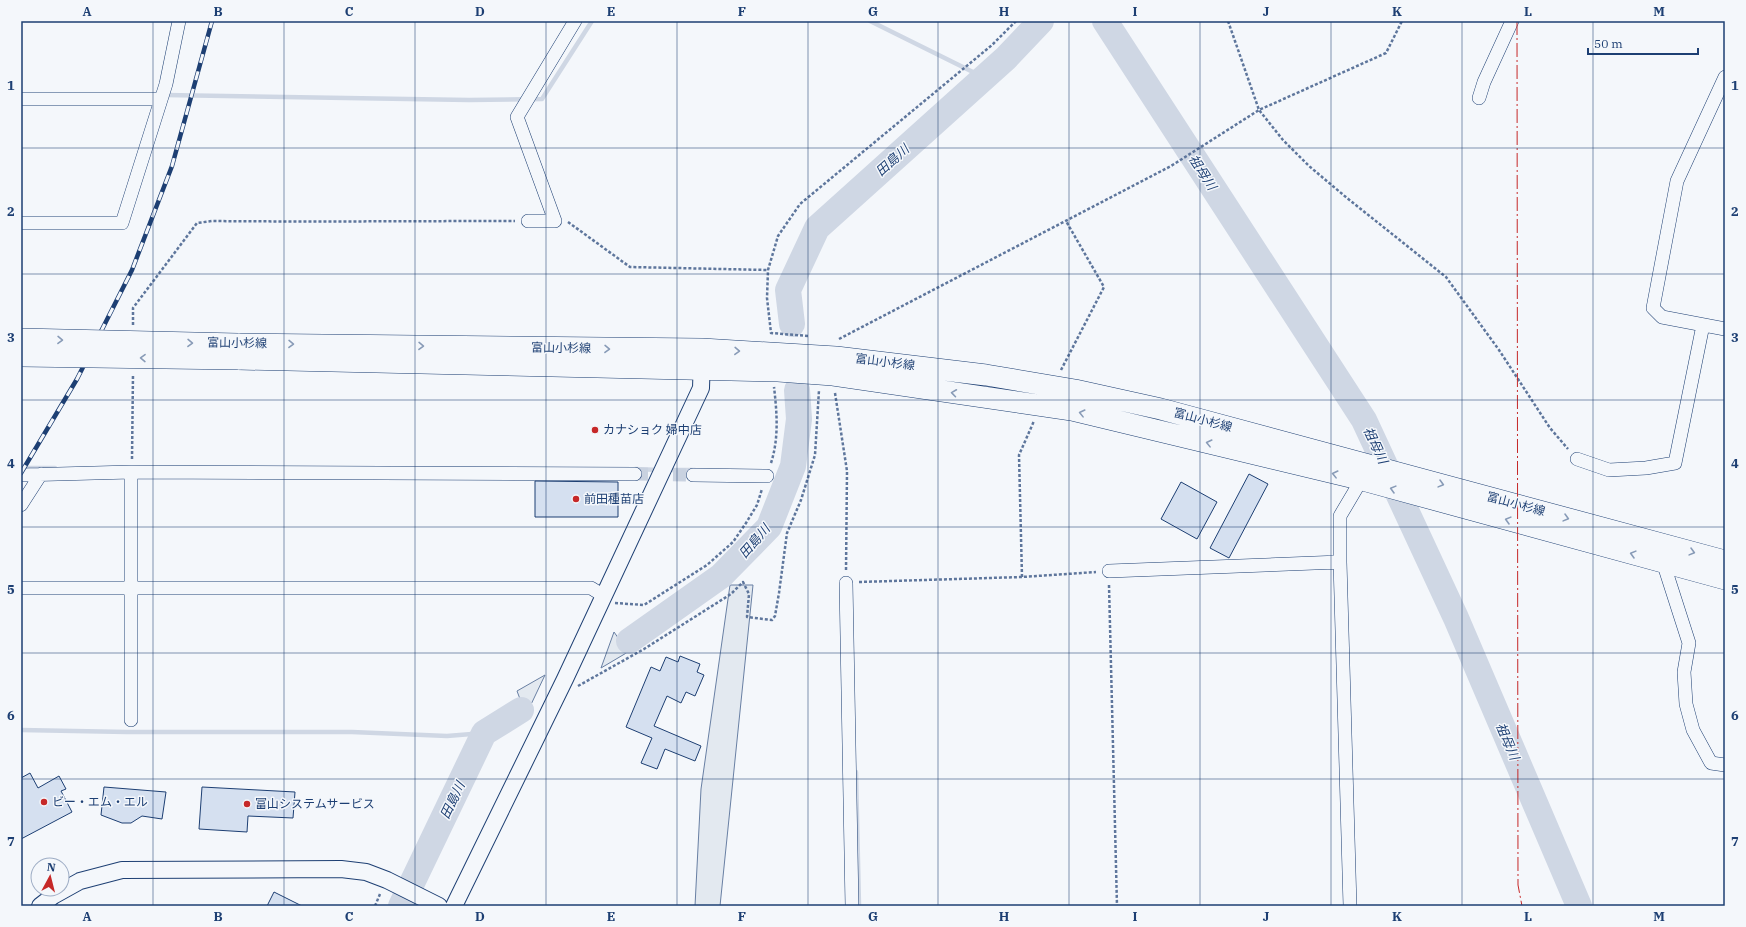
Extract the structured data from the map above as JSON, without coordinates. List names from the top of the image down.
{
  "streets": {
    "main road": ["富山小杉線"]
  },
  "water": ["田島川", "祖母川"],
  "places": [
    "カナショク 婦中店",
    "前田種苗店",
    "ビー・エム・エル",
    "富山システムサービス"
  ],
  "scale_bar": "50 m",
  "north": "top",
  "grid": {
    "columns": [
      "A",
      "B",
      "C",
      "D",
      "E",
      "F",
      "G",
      "H",
      "I",
      "J",
      "K",
      "L",
      "M"
    ],
    "rows": [
      "1",
      "2",
      "3",
      "4",
      "5",
      "6",
      "7"
    ]
  }
}
